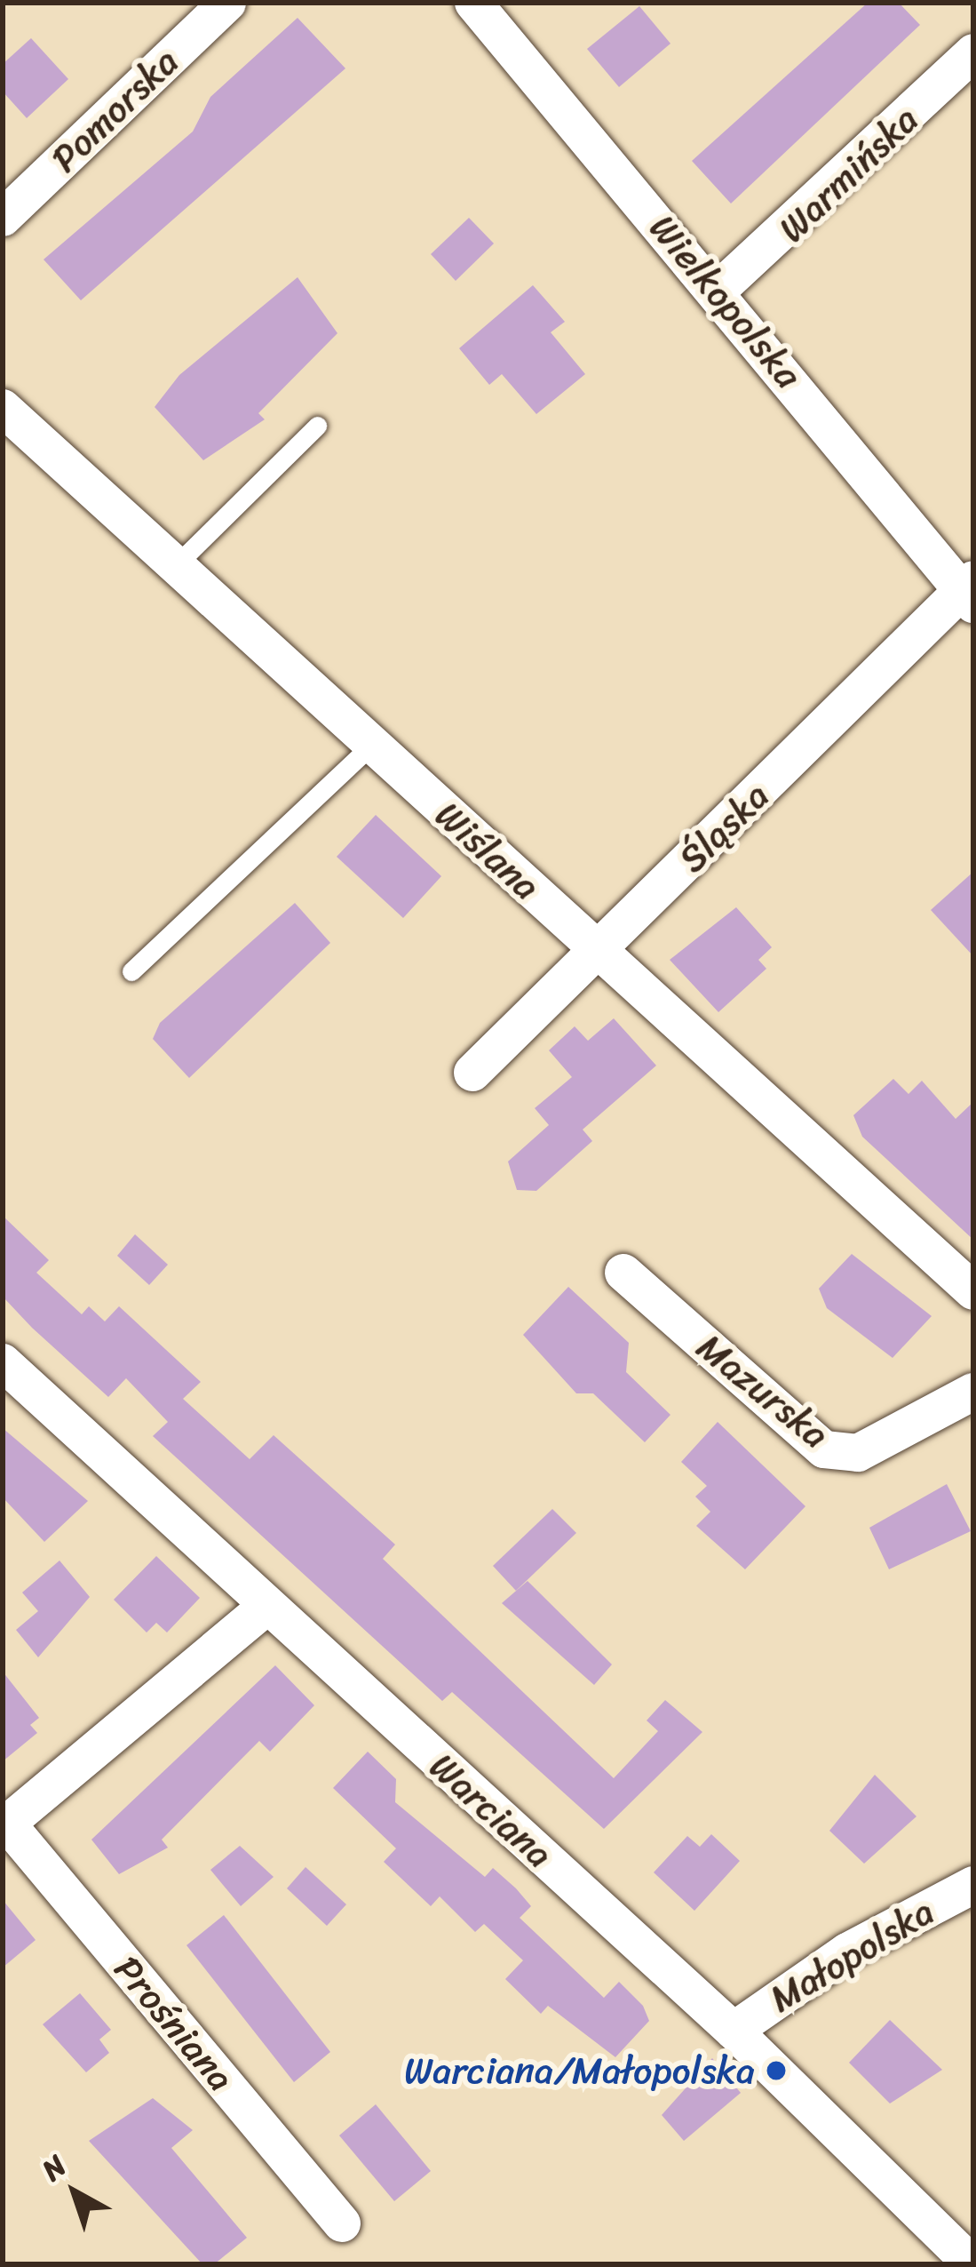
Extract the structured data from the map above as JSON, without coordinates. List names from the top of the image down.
{
  "streets": {
    "street": [
      "Pomorska",
      "Warmińska",
      "Wielkopolska",
      "Śląska",
      "Wiślana",
      "Mazurska",
      "Warciana",
      "Małopolska",
      "Prośniana"
    ]
  },
  "crossings": [
    ["Warmińska", "Wielkopolska"],
    ["Wielkopolska", "Śląska"],
    ["Śląska", "Wiślana"],
    ["Warciana", "Małopolska"],
    ["Warciana", "Prośniana"]
  ],
  "places": ["Warciana/Małopolska"],
  "north": "top left"
}
